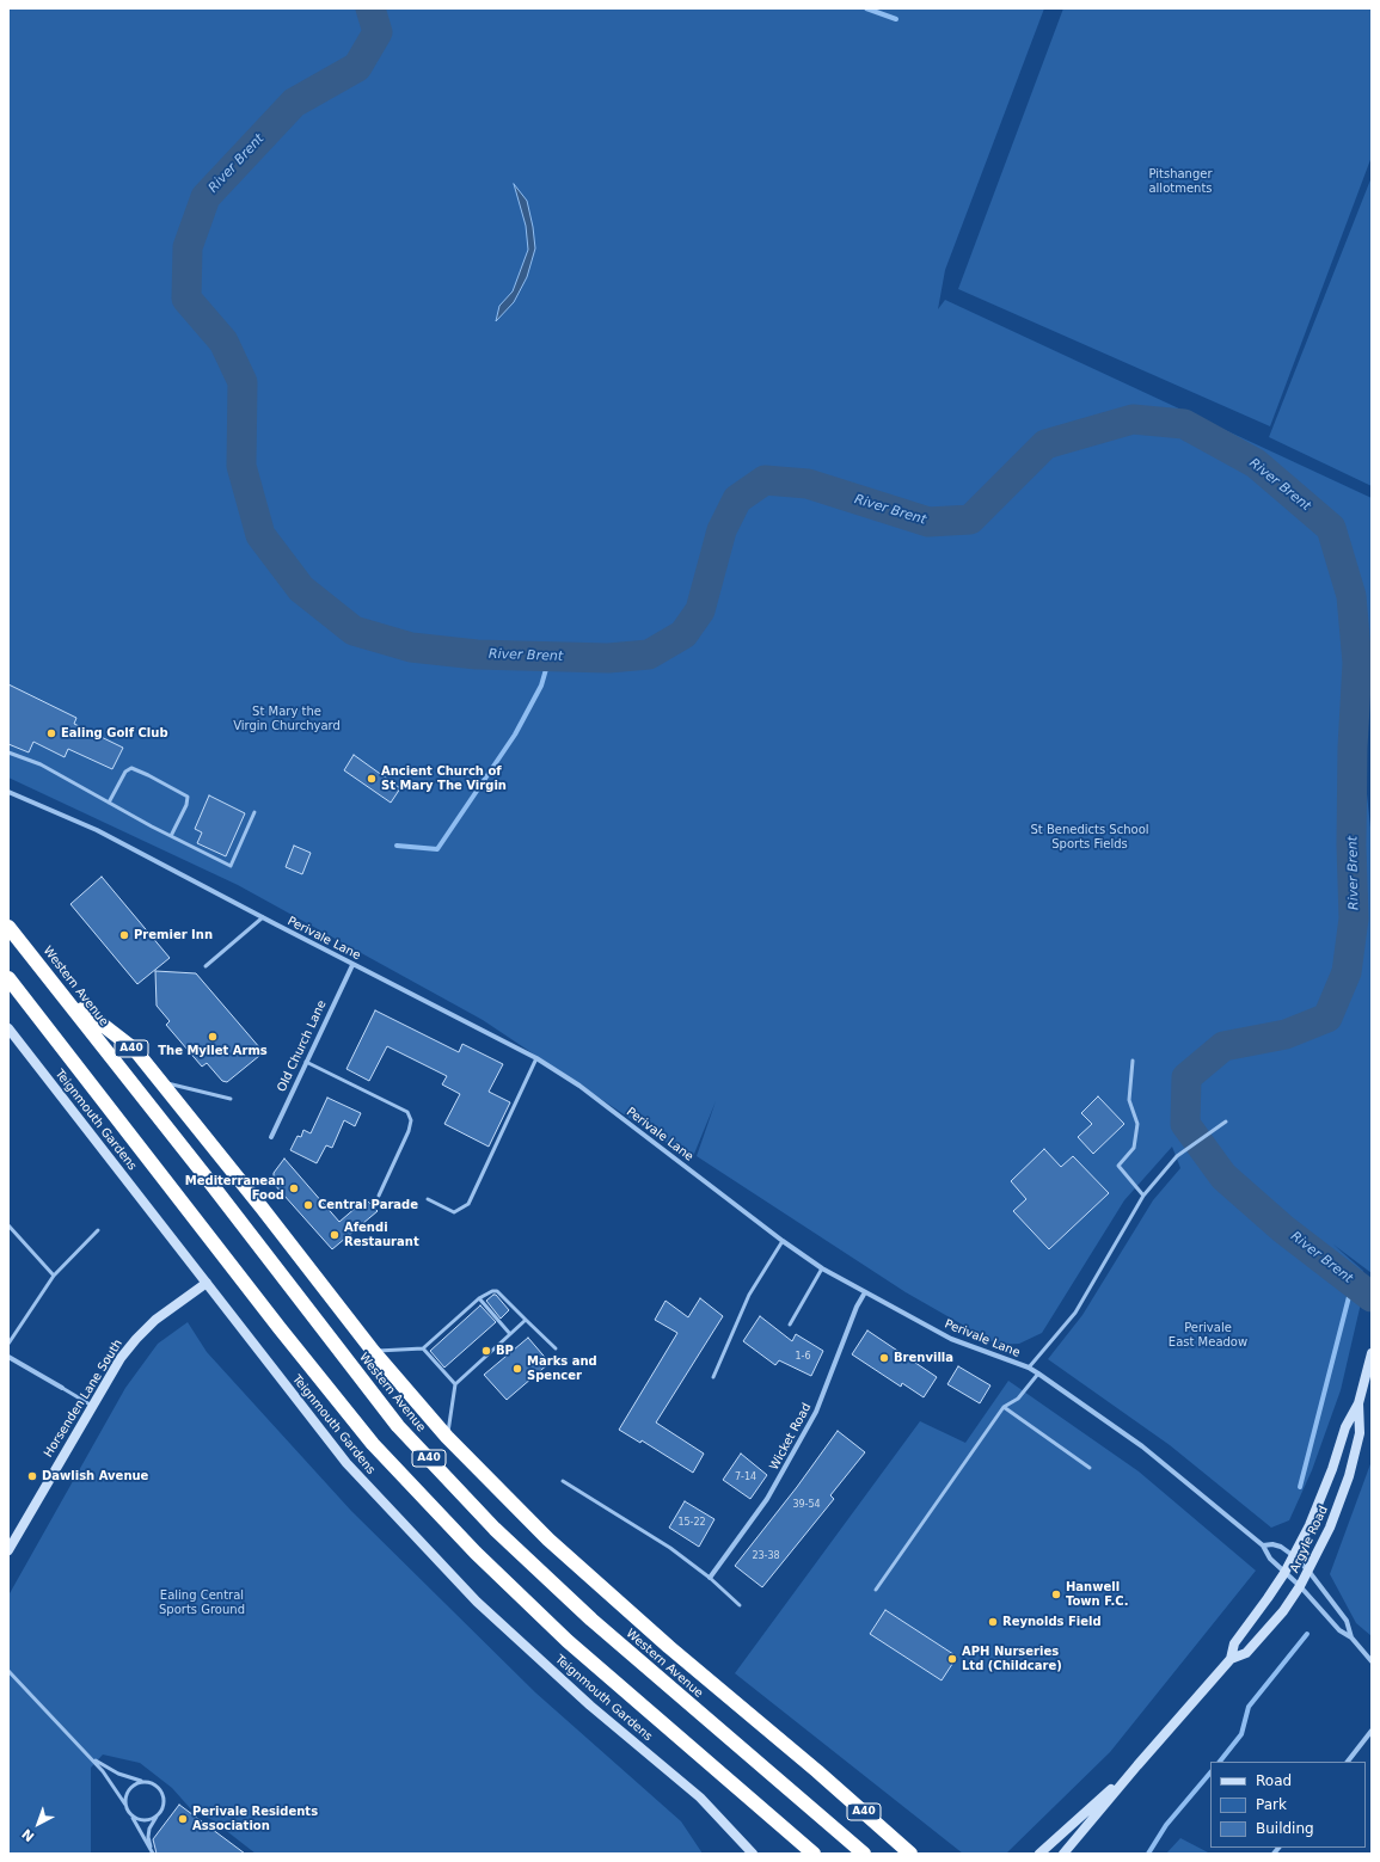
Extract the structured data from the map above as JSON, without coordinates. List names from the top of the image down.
{
  "streets": {
    "highway": ["Western Avenue", "A40"],
    "main road": ["Teignmouth Gardens", "Horsenden Lane South", "Argyle Road"],
    "street": ["Perivale Lane", "Old Church Lane", "Wicket Road"]
  },
  "crossings": [
    ["Perivale Lane", "Old Church Lane"],
    ["Perivale Lane", "Wicket Road"],
    ["Perivale Lane", "Argyle Road"],
    ["Western Avenue", "A40"],
    ["Teignmouth Gardens", "Horsenden Lane South"]
  ],
  "water": ["River Brent"],
  "parks": [
    "Pitshanger allotments",
    "St Mary the Virgin Churchyard",
    "St Benedicts School Sports Fields",
    "Perivale East Meadow",
    "Ealing Central Sports Ground"
  ],
  "places": [
    "Ealing Golf Club",
    "Ancient Church of St Mary The Virgin",
    "Premier Inn",
    "The Myllet Arms",
    "Mediterranean Food",
    "Central Parade",
    "Afendi Restaurant",
    "BP",
    "Brenvilla",
    "Marks and Spencer",
    "Dawlish Avenue",
    "Hanwell Town F.C.",
    "Reynolds Field",
    "APH Nurseries Ltd (Childcare)",
    "Perivale Residents Association"
  ],
  "house_numbers": [
    "1-6",
    "7-14",
    "39-54",
    "15-22",
    "23-38"
  ],
  "legend": ["Road", "Park", "Building"],
  "north": "bottom left"
}
